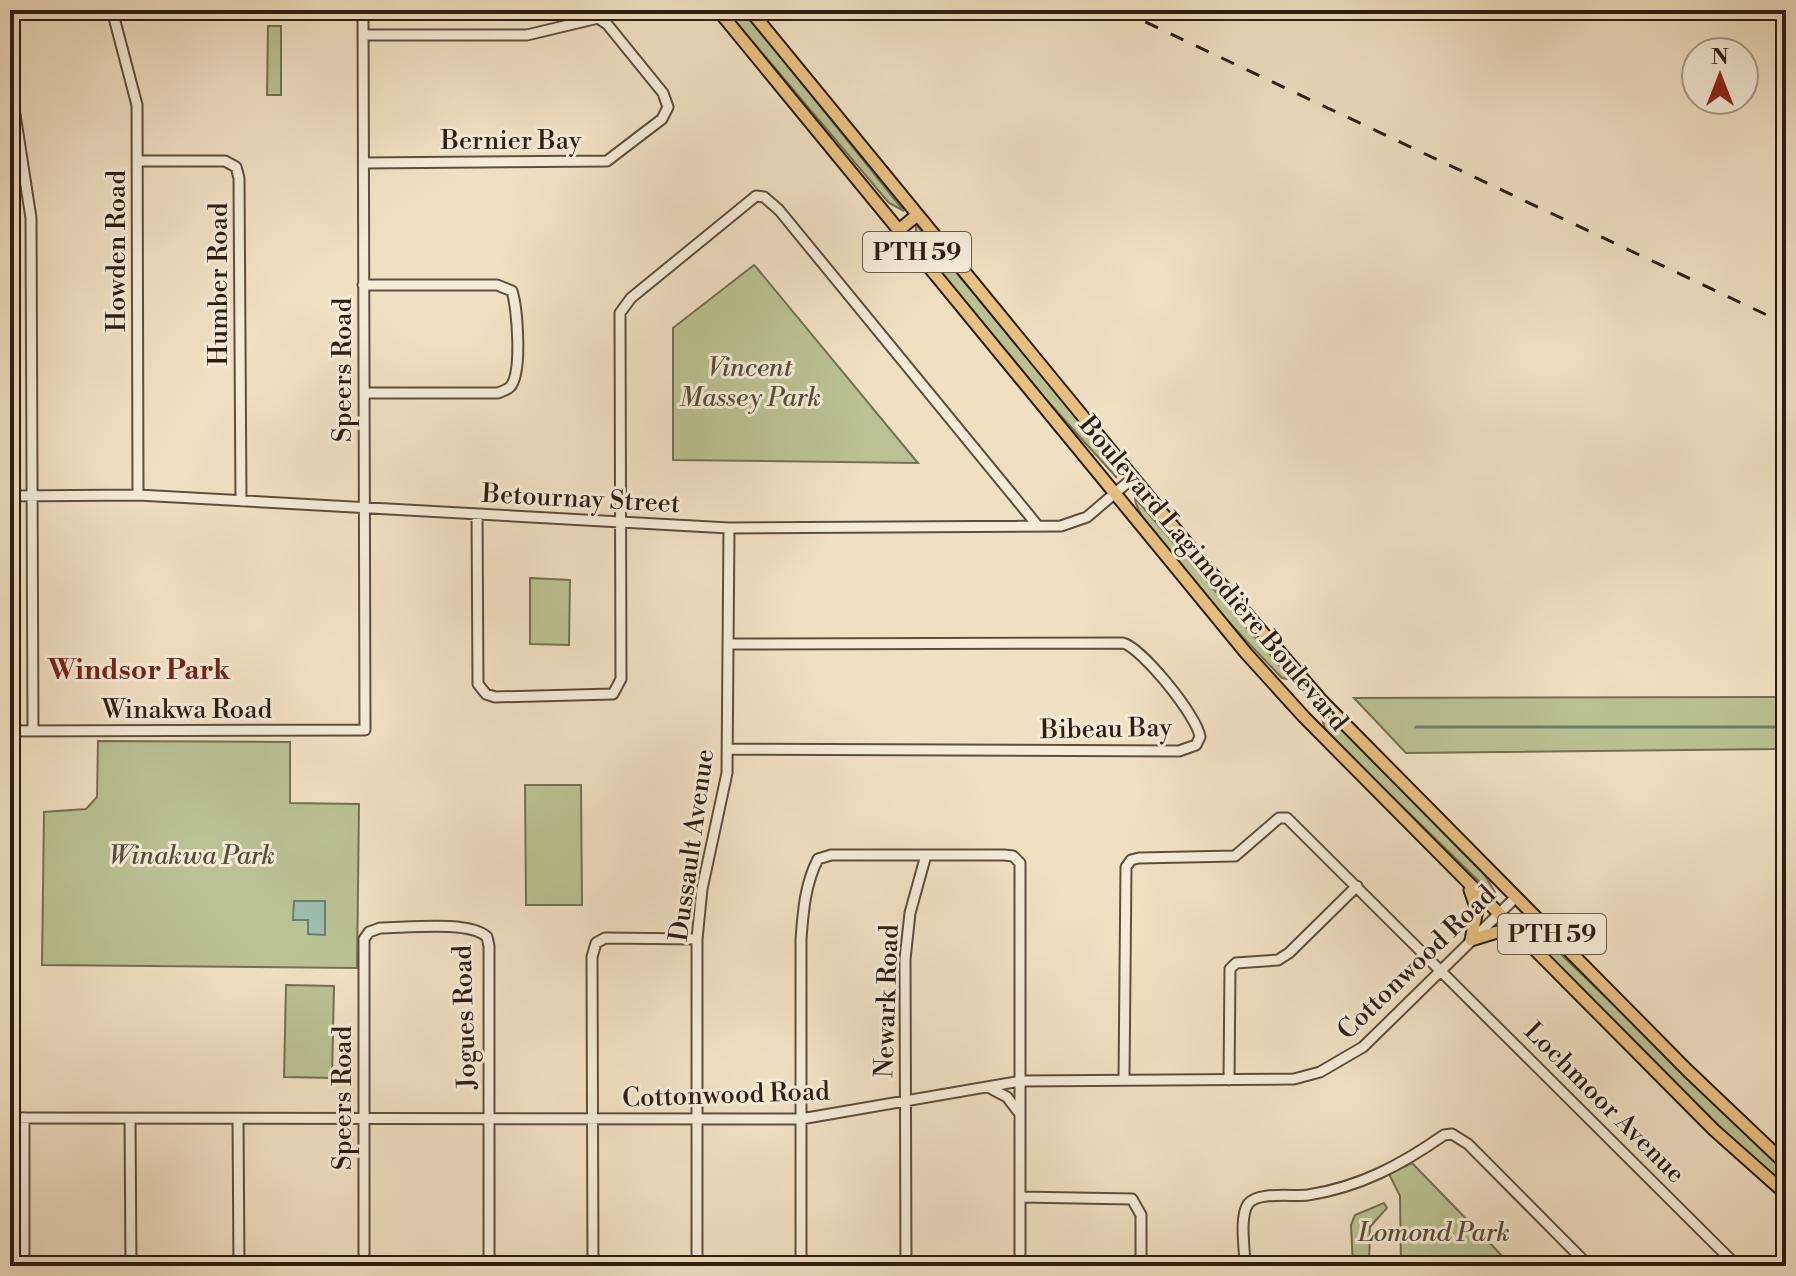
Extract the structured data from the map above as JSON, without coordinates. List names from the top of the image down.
{
  "streets": {
    "main road": ["PTH 59", "Boulevard Lagimodière Boulevard"],
    "street": [
      "Bernier Bay",
      "Howden Road",
      "Humber Road",
      "Speers Road",
      "Betournay Street",
      "Winakwa Road",
      "Bibeau Bay",
      "Dussault Avenue",
      "Cottonwood Road",
      "Newark Road",
      "Jogues Road",
      "Lochmoor Avenue"
    ]
  },
  "crossings": [
    ["Bernier Bay", "Speers Road"],
    ["Howden Road", "Humber Road"],
    ["Howden Road", "Betournay Street"],
    ["Humber Road", "Betournay Street"],
    ["Speers Road", "Betournay Street"],
    ["Speers Road", "Winakwa Road"],
    ["Speers Road", "Cottonwood Road"],
    ["Speers Road", "Jogues Road"],
    ["Betournay Street", "Boulevard Lagimodière Boulevard"],
    ["Betournay Street", "Dussault Avenue"],
    ["Boulevard Lagimodière Boulevard", "Cottonwood Road"],
    ["Bibeau Bay", "Dussault Avenue"],
    ["Dussault Avenue", "Cottonwood Road"],
    ["Cottonwood Road", "Newark Road"],
    ["Cottonwood Road", "Jogues Road"],
    ["Cottonwood Road", "Lochmoor Avenue"]
  ],
  "districts": ["Windsor Park"],
  "parks": ["Vincent Massey Park", "Winakwa Park", "Lomond Park"],
  "north": "top"
}
